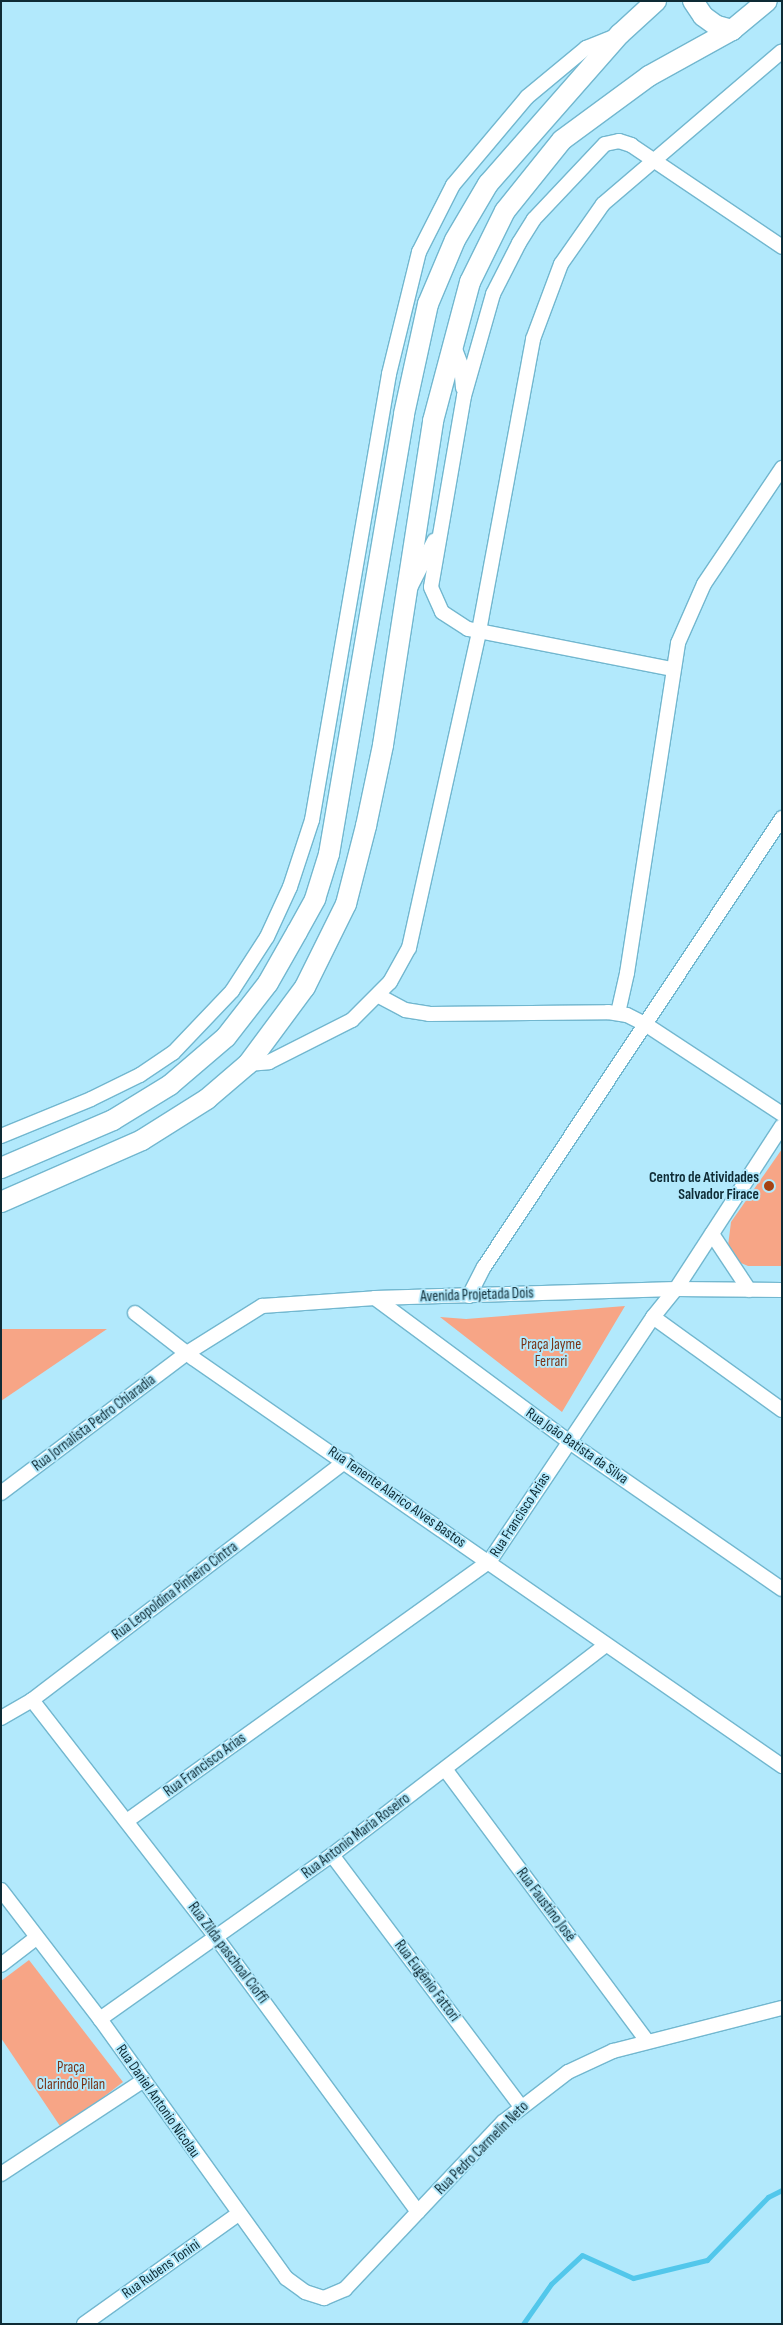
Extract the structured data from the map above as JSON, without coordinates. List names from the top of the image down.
{
  "streets": {
    "street": [
      "Avenida Projetada Dois",
      "Rua Jornalista Pedro Chiaradia",
      "Rua João Batista da Silva",
      "Rua Tenente Alarico Alves Bastos",
      "Rua Francisco Arias",
      "Rua Leopoldina Pinheiro Cintra",
      "Rua Antonio Maria Roseiro",
      "Rua Faustino José",
      "Rua Zilda paschoal Cioffi",
      "Rua Eugênio Fattori",
      "Rua Daniel Antonio Nicolau",
      "Rua Pedro Carmelin Neto",
      "Rua Rubens Tonini"
    ]
  },
  "crossings": [
    ["Avenida Projetada Dois", "Rua Jornalista Pedro Chiaradia"],
    ["Avenida Projetada Dois", "Rua João Batista da Silva"],
    ["Avenida Projetada Dois", "Rua Tenente Alarico Alves Bastos"],
    ["Avenida Projetada Dois", "Rua Francisco Arias"],
    ["Rua Jornalista Pedro Chiaradia", "Rua Tenente Alarico Alves Bastos"],
    ["Rua João Batista da Silva", "Rua Francisco Arias"],
    ["Rua Tenente Alarico Alves Bastos", "Rua Francisco Arias"],
    ["Rua Tenente Alarico Alves Bastos", "Rua Leopoldina Pinheiro Cintra"],
    ["Rua Tenente Alarico Alves Bastos", "Rua Antonio Maria Roseiro"],
    ["Rua Francisco Arias", "Rua Zilda paschoal Cioffi"],
    ["Rua Leopoldina Pinheiro Cintra", "Rua Zilda paschoal Cioffi"],
    ["Rua Antonio Maria Roseiro", "Rua Faustino José"],
    ["Rua Antonio Maria Roseiro", "Rua Zilda paschoal Cioffi"],
    ["Rua Antonio Maria Roseiro", "Rua Eugênio Fattori"],
    ["Rua Antonio Maria Roseiro", "Rua Daniel Antonio Nicolau"],
    ["Rua Faustino José", "Rua Pedro Carmelin Neto"],
    ["Rua Zilda paschoal Cioffi", "Rua Pedro Carmelin Neto"],
    ["Rua Eugênio Fattori", "Rua Pedro Carmelin Neto"],
    ["Rua Daniel Antonio Nicolau", "Rua Pedro Carmelin Neto"],
    ["Rua Daniel Antonio Nicolau", "Rua Rubens Tonini"]
  ],
  "parks": ["Praça Jayme Ferrari", "Praça Clarindo Pilan"],
  "places": ["Centro de Atividades Salvador Firace"]
}
